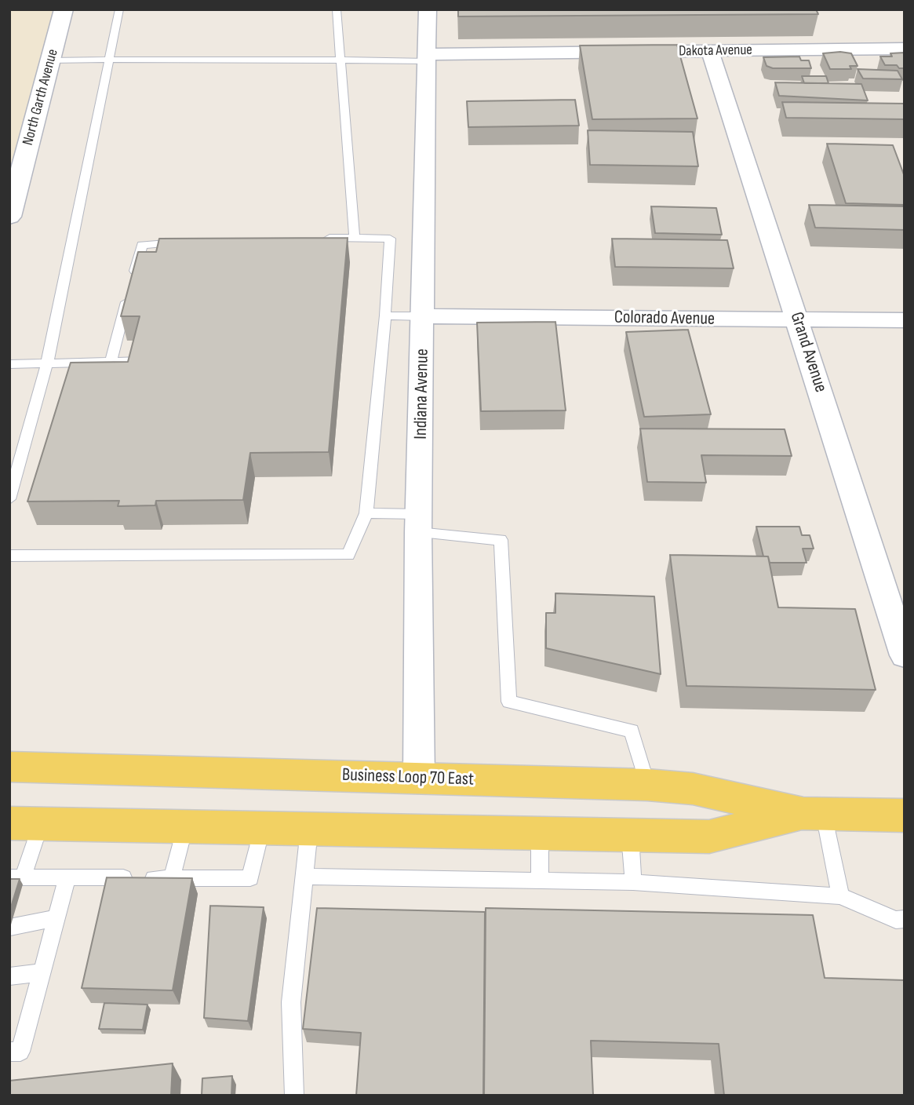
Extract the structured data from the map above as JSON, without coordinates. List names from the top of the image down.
{
  "streets": {
    "main road": ["Business Loop 70 East"],
    "street": [
      "Dakota Avenue",
      "North Garth Avenue",
      "Colorado Avenue",
      "Grand Avenue",
      "Indiana Avenue"
    ]
  },
  "crossings": [
    ["Dakota Avenue", "Grand Avenue"],
    ["Dakota Avenue", "Indiana Avenue"],
    ["Colorado Avenue", "Grand Avenue"],
    ["Colorado Avenue", "Indiana Avenue"],
    ["Indiana Avenue", "Business Loop 70 East"]
  ]
}
